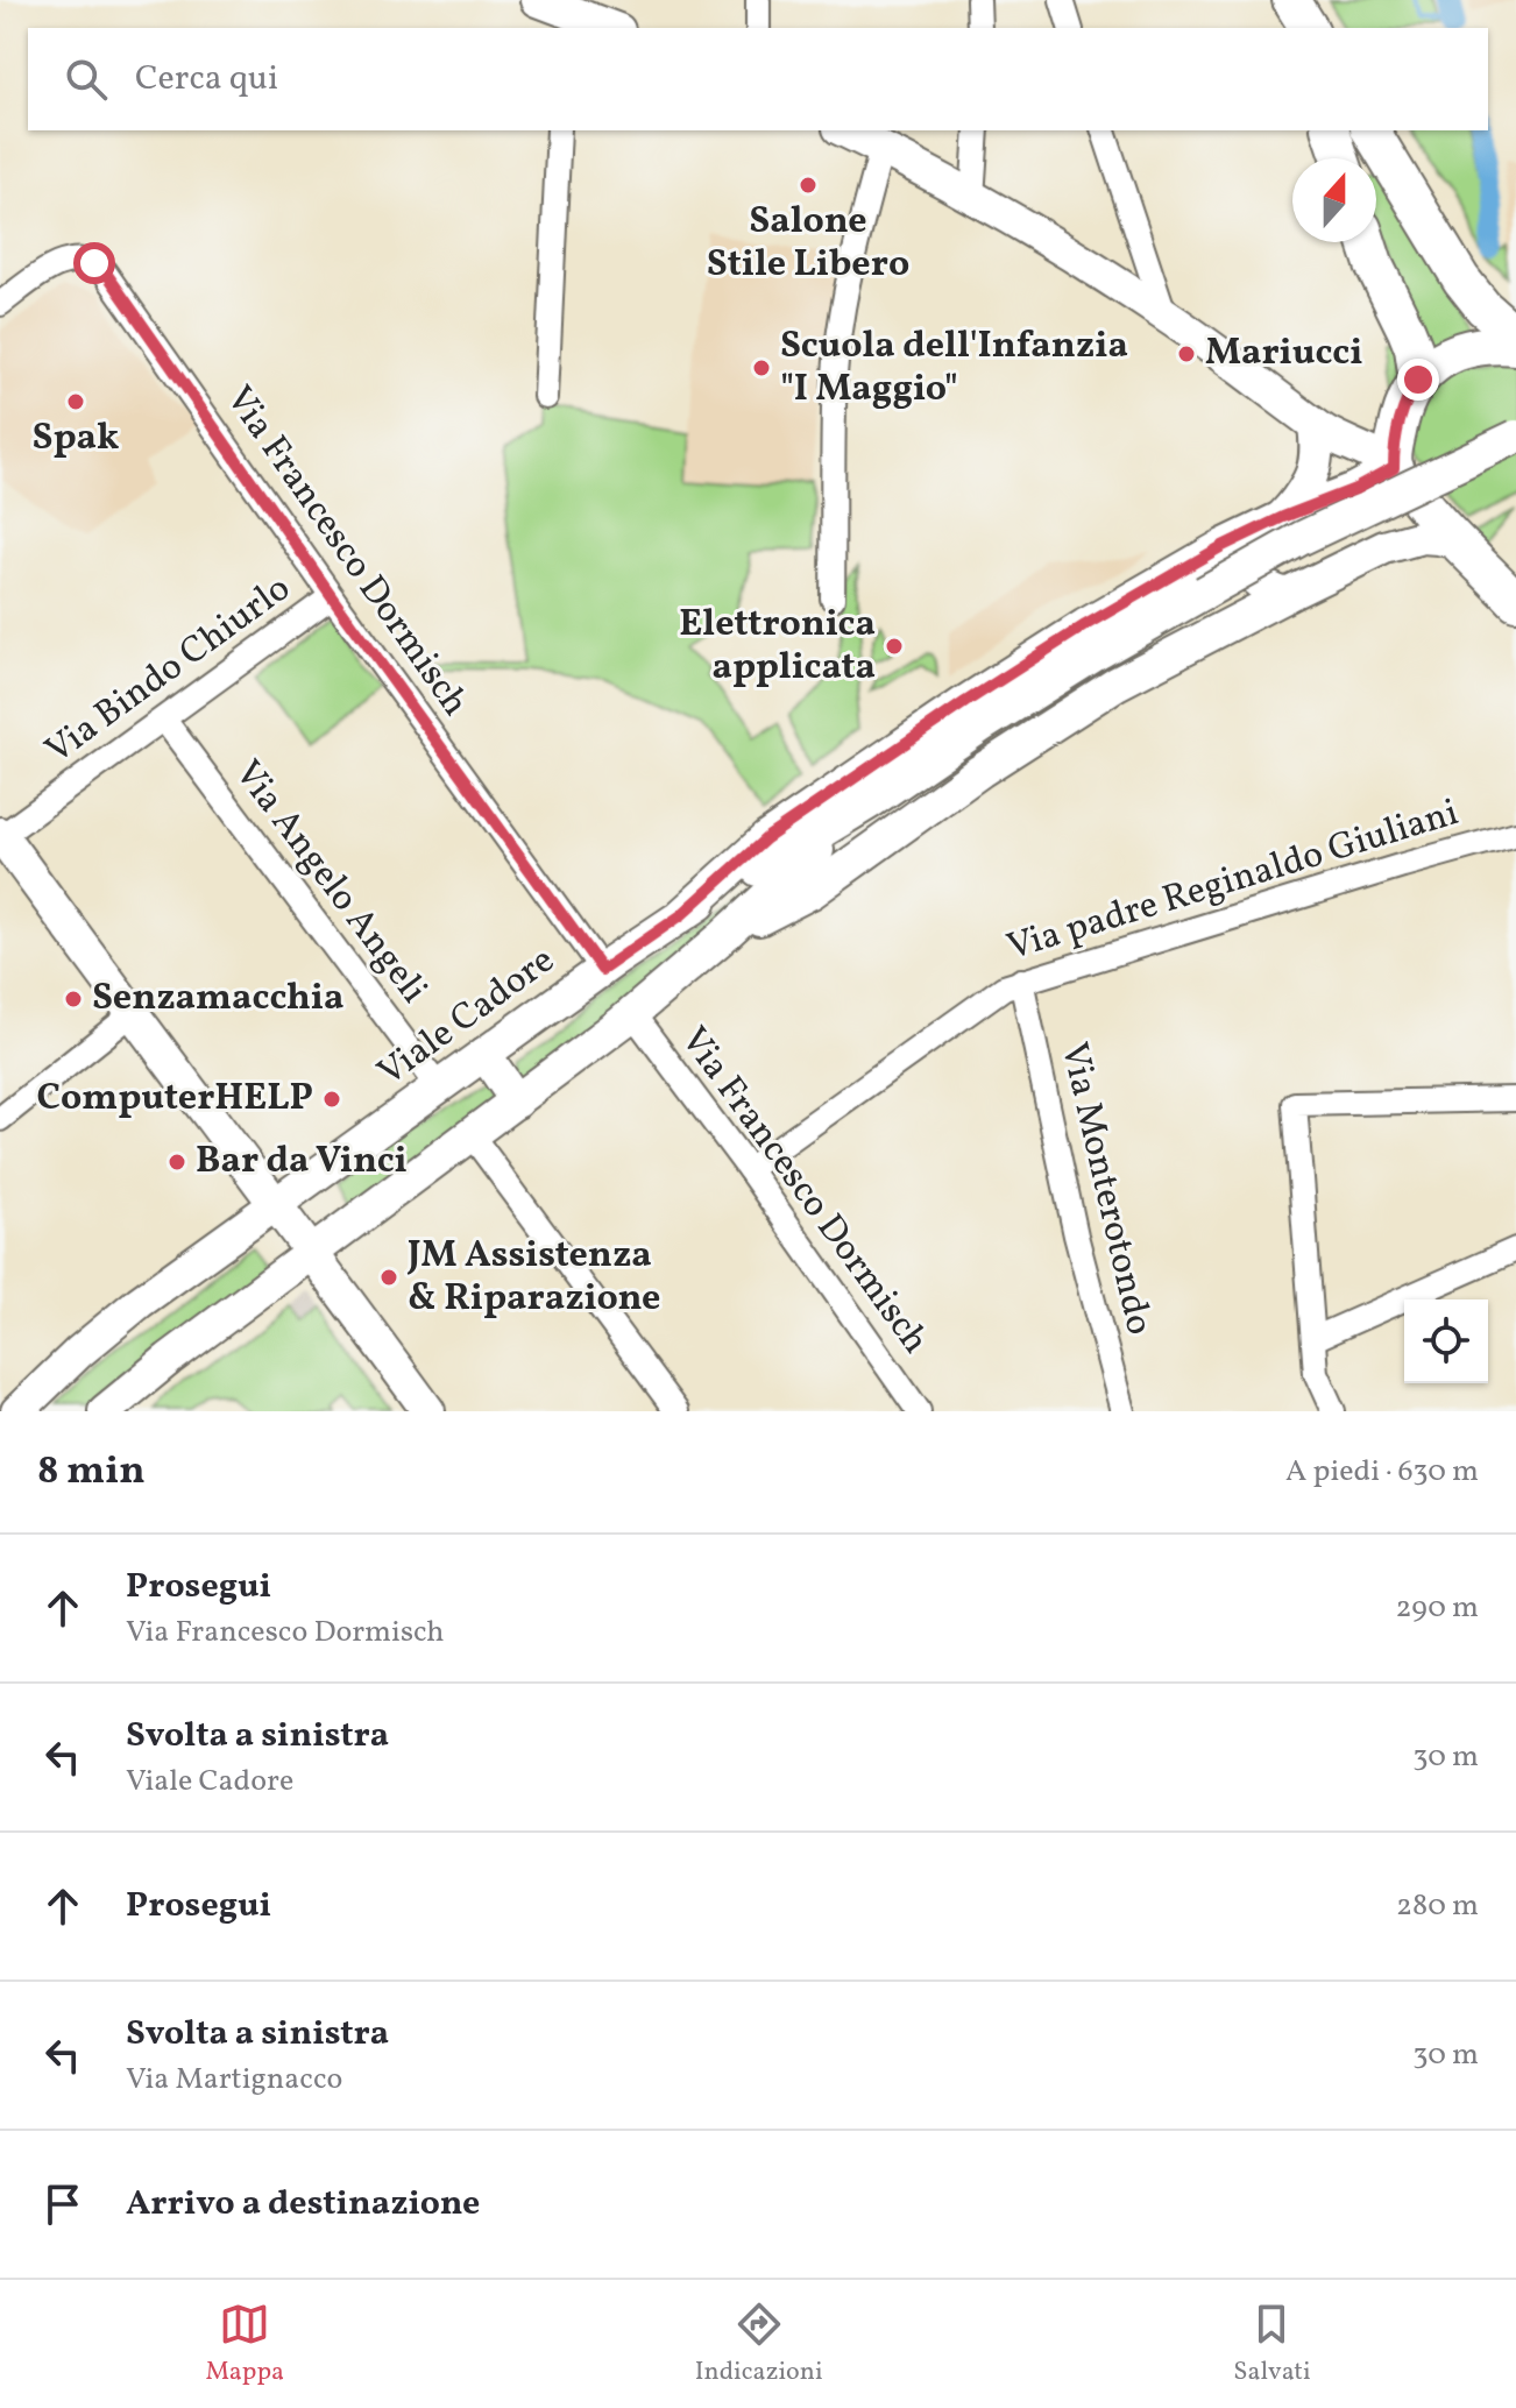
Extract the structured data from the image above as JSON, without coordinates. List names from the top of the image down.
{
  "streets": {
    "main road": ["Viale Cadore"],
    "street": [
      "Via Francesco Dormisch",
      "Via Bindo Chiurlo",
      "Via padre Reginaldo Giuliani",
      "Via Angelo Angeli",
      "Via Monterotondo"
    ]
  },
  "crossings": [
    ["Via Francesco Dormisch", "Via Bindo Chiurlo"],
    ["Via Francesco Dormisch", "Via padre Reginaldo Giuliani"],
    ["Via Francesco Dormisch", "Viale Cadore"],
    ["Via Bindo Chiurlo", "Via Angelo Angeli"],
    ["Via padre Reginaldo Giuliani", "Via Monterotondo"],
    ["Via Angelo Angeli", "Viale Cadore"]
  ],
  "places": [
    "Salone Stile Libero",
    "Mariucci",
    "Scuola dell'Infanzia \"I Maggio\"",
    "Spak",
    "Elettronica applicata",
    "Senzamacchia",
    "ComputerHELP",
    "Bar da Vinci",
    "JM Assistenza & Riparazione"
  ],
  "north": "top",
  "page": {
    "search": "Cerca qui",
    "heading": ["8 min", "A piedi · 630 m"],
    "list": [
      ["Prosegui", "Via Francesco Dormisch", "290 m"],
      ["Svolta a sinistra", "Viale Cadore", "30 m"],
      ["Prosegui", "280 m"],
      ["Svolta a sinistra", "Via Martignacco", "30 m"],
      "Arrivo a destinazione"
    ],
    "nav": ["Mappa", "Indicazioni", "Salvati"]
  }
}
